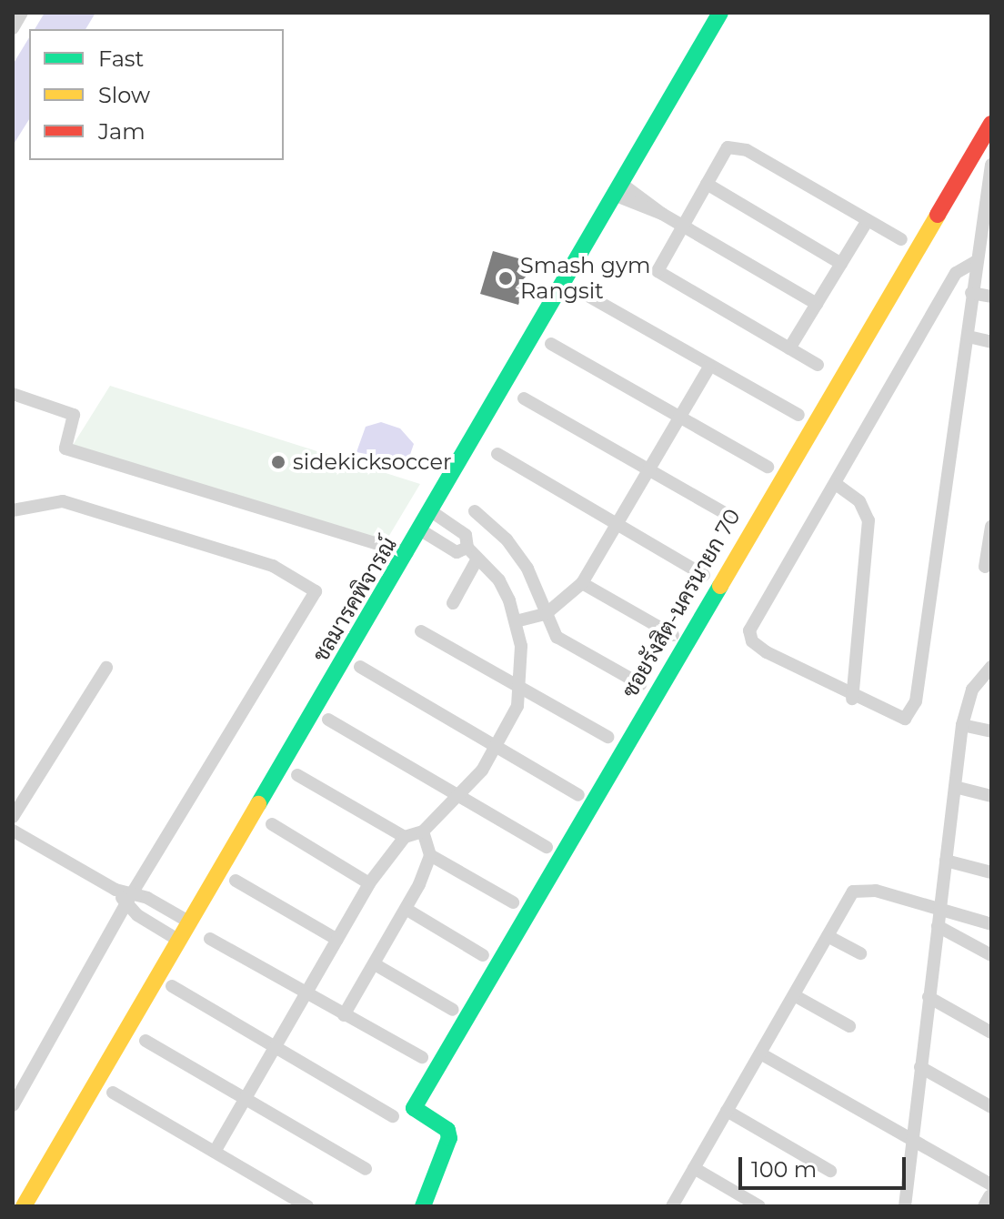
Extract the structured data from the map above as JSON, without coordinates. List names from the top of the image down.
{
  "streets": {
    "street": ["ชลมารคพิจารณ์", "ซอยรังสิต-นครนายก 70"]
  },
  "places": ["Smash gym Rangsit", "sidekicksoccer"],
  "legend": ["Fast", "Slow", "Jam"],
  "scale_bar": "100 m"
}
